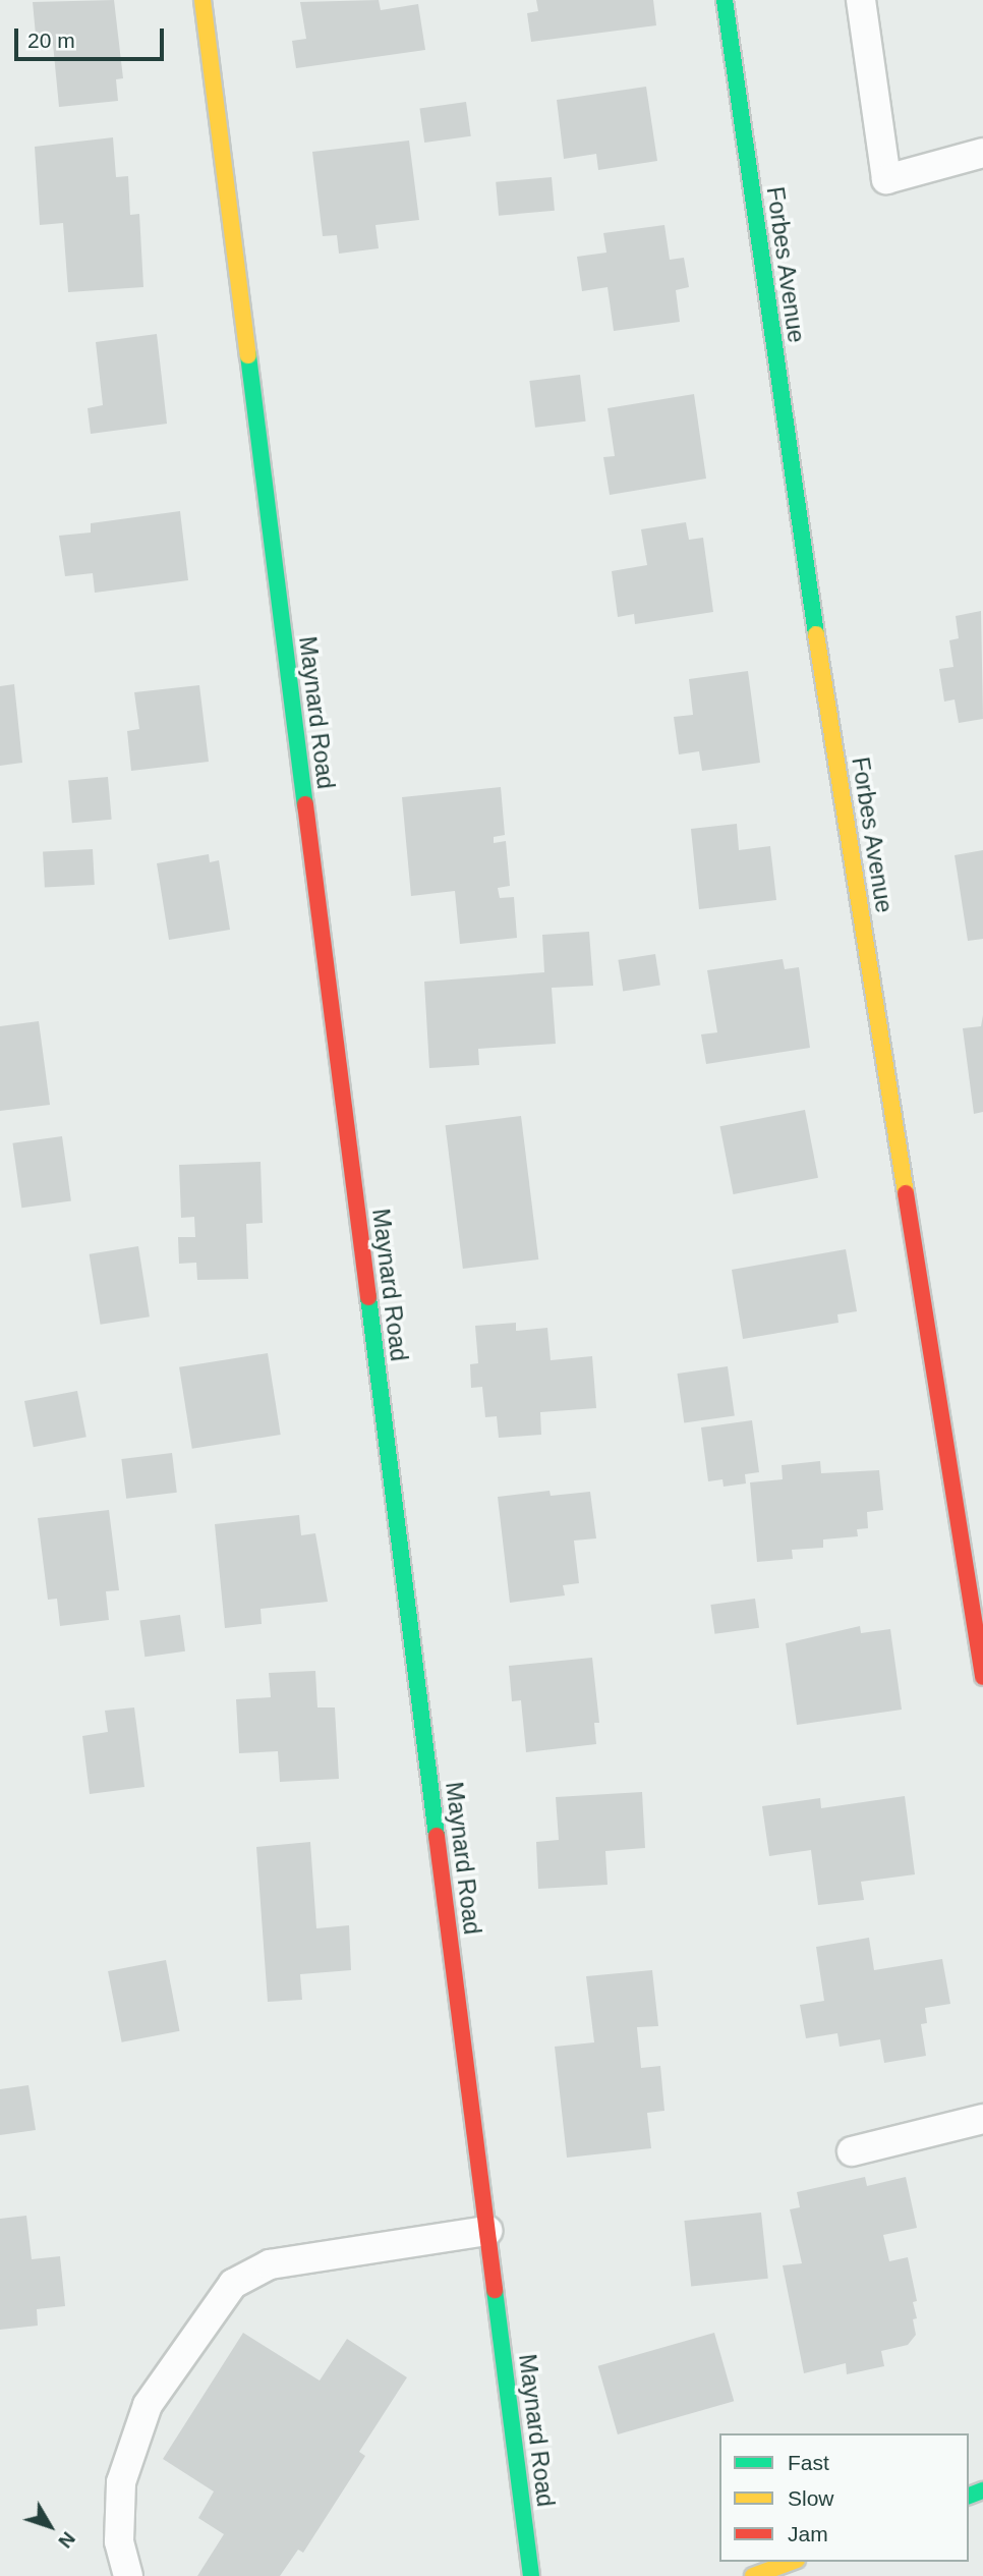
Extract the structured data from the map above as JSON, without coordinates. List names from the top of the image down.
{
  "streets": {
    "main road": ["Forbes Avenue", "Maynard Road"]
  },
  "legend": ["Fast", "Slow", "Jam"],
  "scale_bar": "20 m",
  "north": "bottom right"
}
